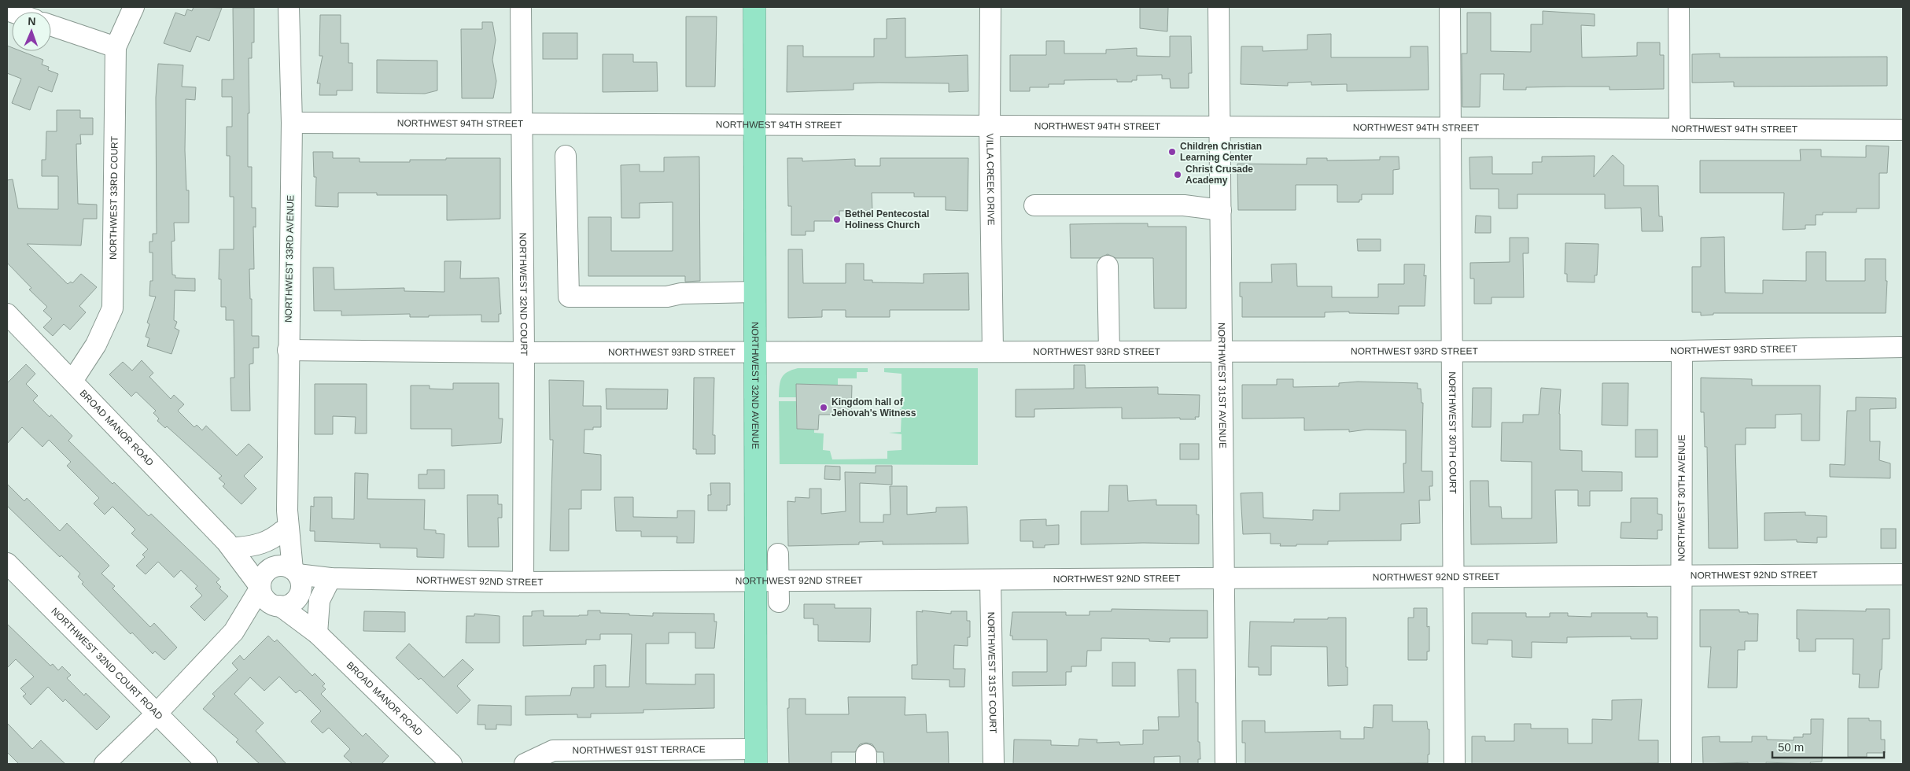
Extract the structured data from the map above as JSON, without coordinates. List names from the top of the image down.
{
  "streets": {
    "main road": ["NORTHWEST 32ND AVENUE"],
    "street": [
      "NORTHWEST 94TH STREET",
      "VILLA CREEK DRIVE",
      "NORTHWEST 33RD COURT",
      "NORTHWEST 33RD AVENUE",
      "NORTHWEST 32ND COURT",
      "NORTHWEST 93RD STREET",
      "NORTHWEST 31ST AVENUE",
      "BROAD MANOR ROAD",
      "NORTHWEST 30TH COURT",
      "NORTHWEST 30TH AVENUE",
      "NORTHWEST 92ND STREET",
      "NORTHWEST 32ND COURT ROAD",
      "NORTHWEST 31ST COURT",
      "NORTHWEST 91ST TERRACE"
    ]
  },
  "crossings": [
    ["NORTHWEST 94TH STREET", "VILLA CREEK DRIVE"],
    ["NORTHWEST 94TH STREET", "NORTHWEST 33RD AVENUE"],
    ["NORTHWEST 94TH STREET", "NORTHWEST 32ND COURT"],
    ["NORTHWEST 94TH STREET", "NORTHWEST 32ND AVENUE"],
    ["NORTHWEST 94TH STREET", "NORTHWEST 31ST AVENUE"],
    ["NORTHWEST 94TH STREET", "NORTHWEST 30TH COURT"],
    ["VILLA CREEK DRIVE", "NORTHWEST 93RD STREET"],
    ["NORTHWEST 33RD COURT", "BROAD MANOR ROAD"],
    ["NORTHWEST 33RD AVENUE", "NORTHWEST 93RD STREET"],
    ["NORTHWEST 33RD AVENUE", "BROAD MANOR ROAD"],
    ["NORTHWEST 33RD AVENUE", "NORTHWEST 92ND STREET"],
    ["NORTHWEST 32ND COURT", "NORTHWEST 93RD STREET"],
    ["NORTHWEST 32ND COURT", "NORTHWEST 92ND STREET"],
    ["NORTHWEST 93RD STREET", "NORTHWEST 32ND AVENUE"],
    ["NORTHWEST 93RD STREET", "NORTHWEST 31ST AVENUE"],
    ["NORTHWEST 93RD STREET", "NORTHWEST 30TH COURT"],
    ["NORTHWEST 93RD STREET", "NORTHWEST 30TH AVENUE"],
    ["NORTHWEST 32ND AVENUE", "NORTHWEST 92ND STREET"],
    ["NORTHWEST 32ND AVENUE", "NORTHWEST 91ST TERRACE"],
    ["NORTHWEST 31ST AVENUE", "NORTHWEST 92ND STREET"],
    ["BROAD MANOR ROAD", "NORTHWEST 92ND STREET"],
    ["NORTHWEST 30TH COURT", "NORTHWEST 92ND STREET"],
    ["NORTHWEST 30TH AVENUE", "NORTHWEST 92ND STREET"],
    ["NORTHWEST 92ND STREET", "NORTHWEST 31ST COURT"]
  ],
  "places": [
    "Children Christian Learning Center",
    "Christ Crusade Academy",
    "Bethel Pentecostal Holiness Church",
    "Kingdom hall of Jehovah's Witness"
  ],
  "scale_bar": "50 m",
  "north": "top"
}
